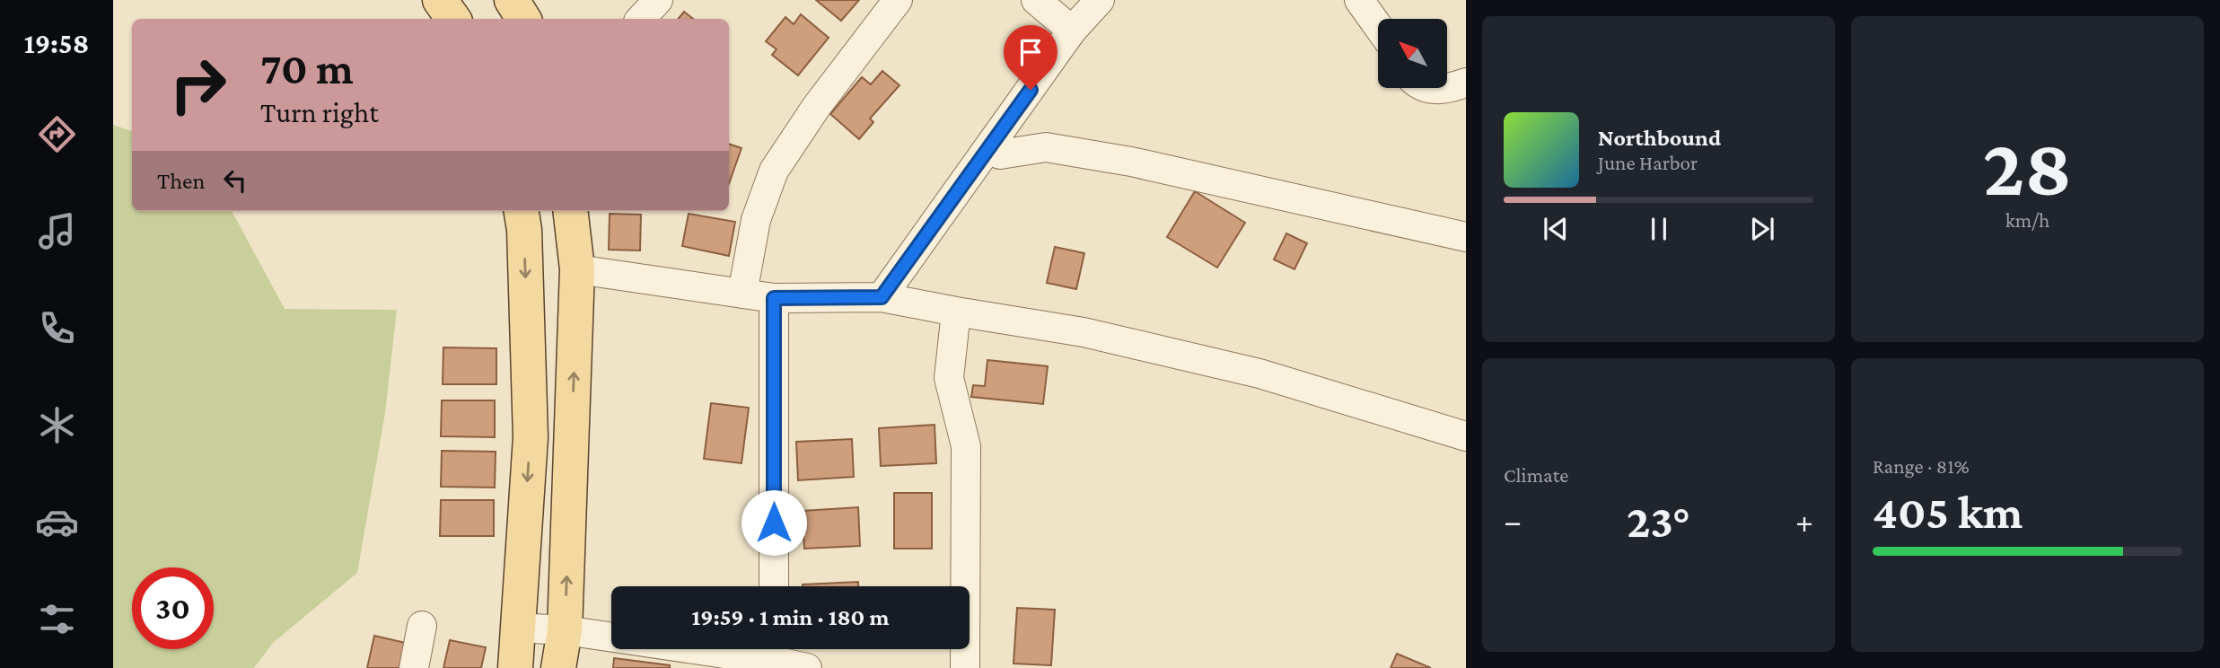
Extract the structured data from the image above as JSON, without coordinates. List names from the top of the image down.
{
  "north": "top left",
  "page": {
    "tabs": "19:58",
    "tile": [
      ["28", "km/h"],
      "Climate",
      ["Range · 81%", "405 km"]
    ],
    "turn": ["70 m", "Turn right"],
    "song": ["Northbound", "June Harbor"],
    "then": "Then",
    "heat": ["−", "23°", "+"],
    "limit": "30",
    "trip": "19:59 · 1 min · 180 m"
  }
}
